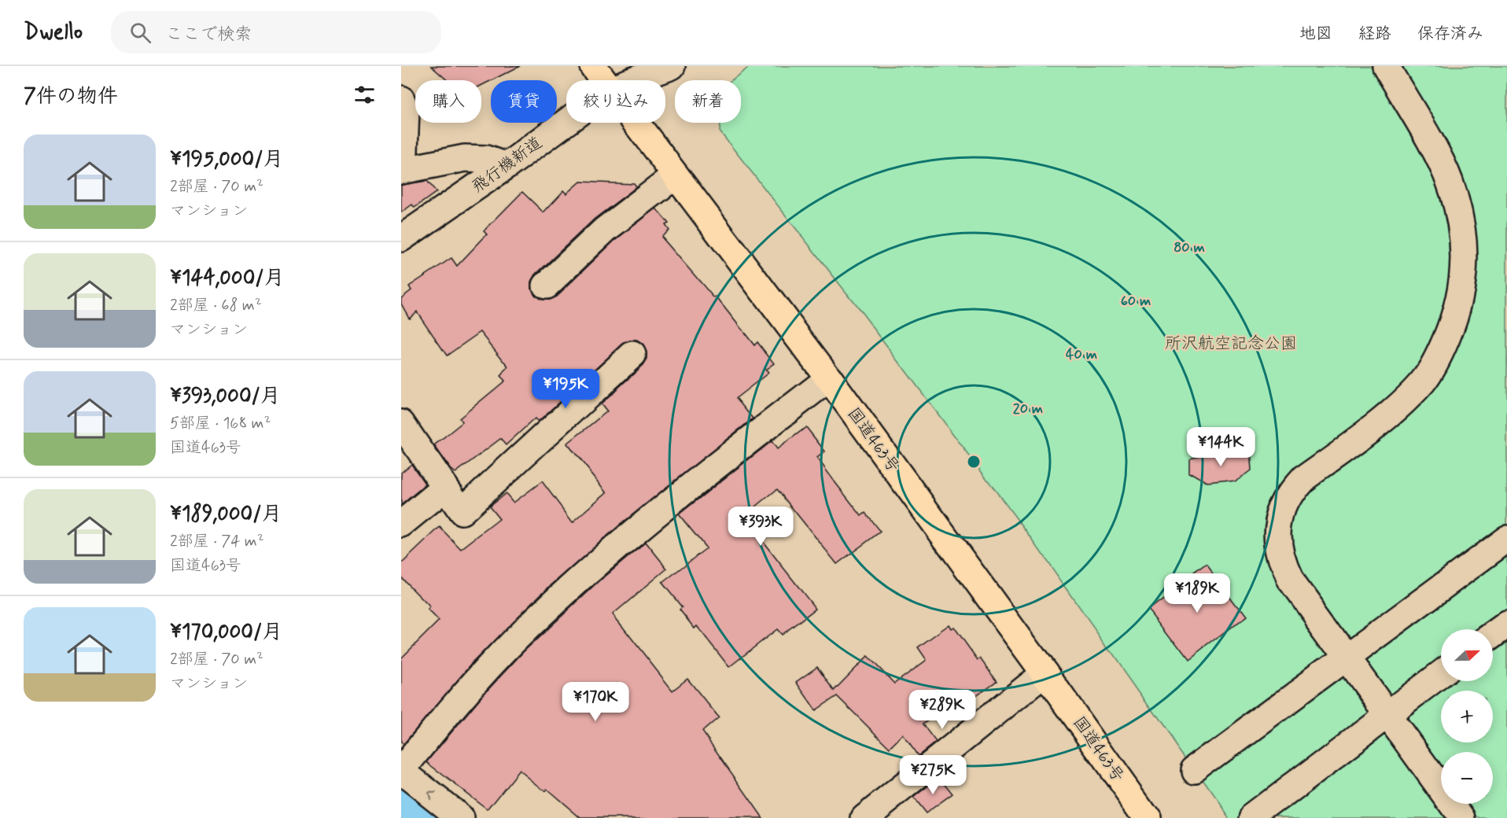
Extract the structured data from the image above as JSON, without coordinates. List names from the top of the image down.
{
  "streets": {
    "highway": ["国道463号"],
    "street": ["飛行機新道"]
  },
  "parks": ["所沢航空記念公園"],
  "north": "right",
  "page": {
    "header": "Dwello",
    "search": "ここで検索",
    "nav": ["地図", "経路", "保存済み"],
    "heading": "7件の物件",
    "chip": [
      "購入",
      "賃貸",
      "絞り込み",
      "新着"
    ],
    "list": [
      {
        "name": "¥195,000/月",
        "note": "2部屋 · 70 m² · マンション"
      },
      {
        "name": "¥144,000/月",
        "note": "2部屋 · 68 m² · マンション"
      },
      {
        "name": "¥393,000/月",
        "note": "5部屋 · 168 m² · 国道463号"
      },
      {
        "name": "¥189,000/月",
        "note": "2部屋 · 74 m² · 国道463号"
      },
      {
        "name": "¥170,000/月",
        "note": "2部屋 · 70 m² · マンション"
      }
    ],
    "price": [
      "¥195K",
      "¥144K",
      "¥393K",
      "¥189K",
      "¥170K",
      "¥289K",
      "¥275K"
    ],
    "map_buttons": ["+", "−"]
  },
  "rings": [
    "80 m",
    "60 m",
    "40 m",
    "20 m"
  ]
}
